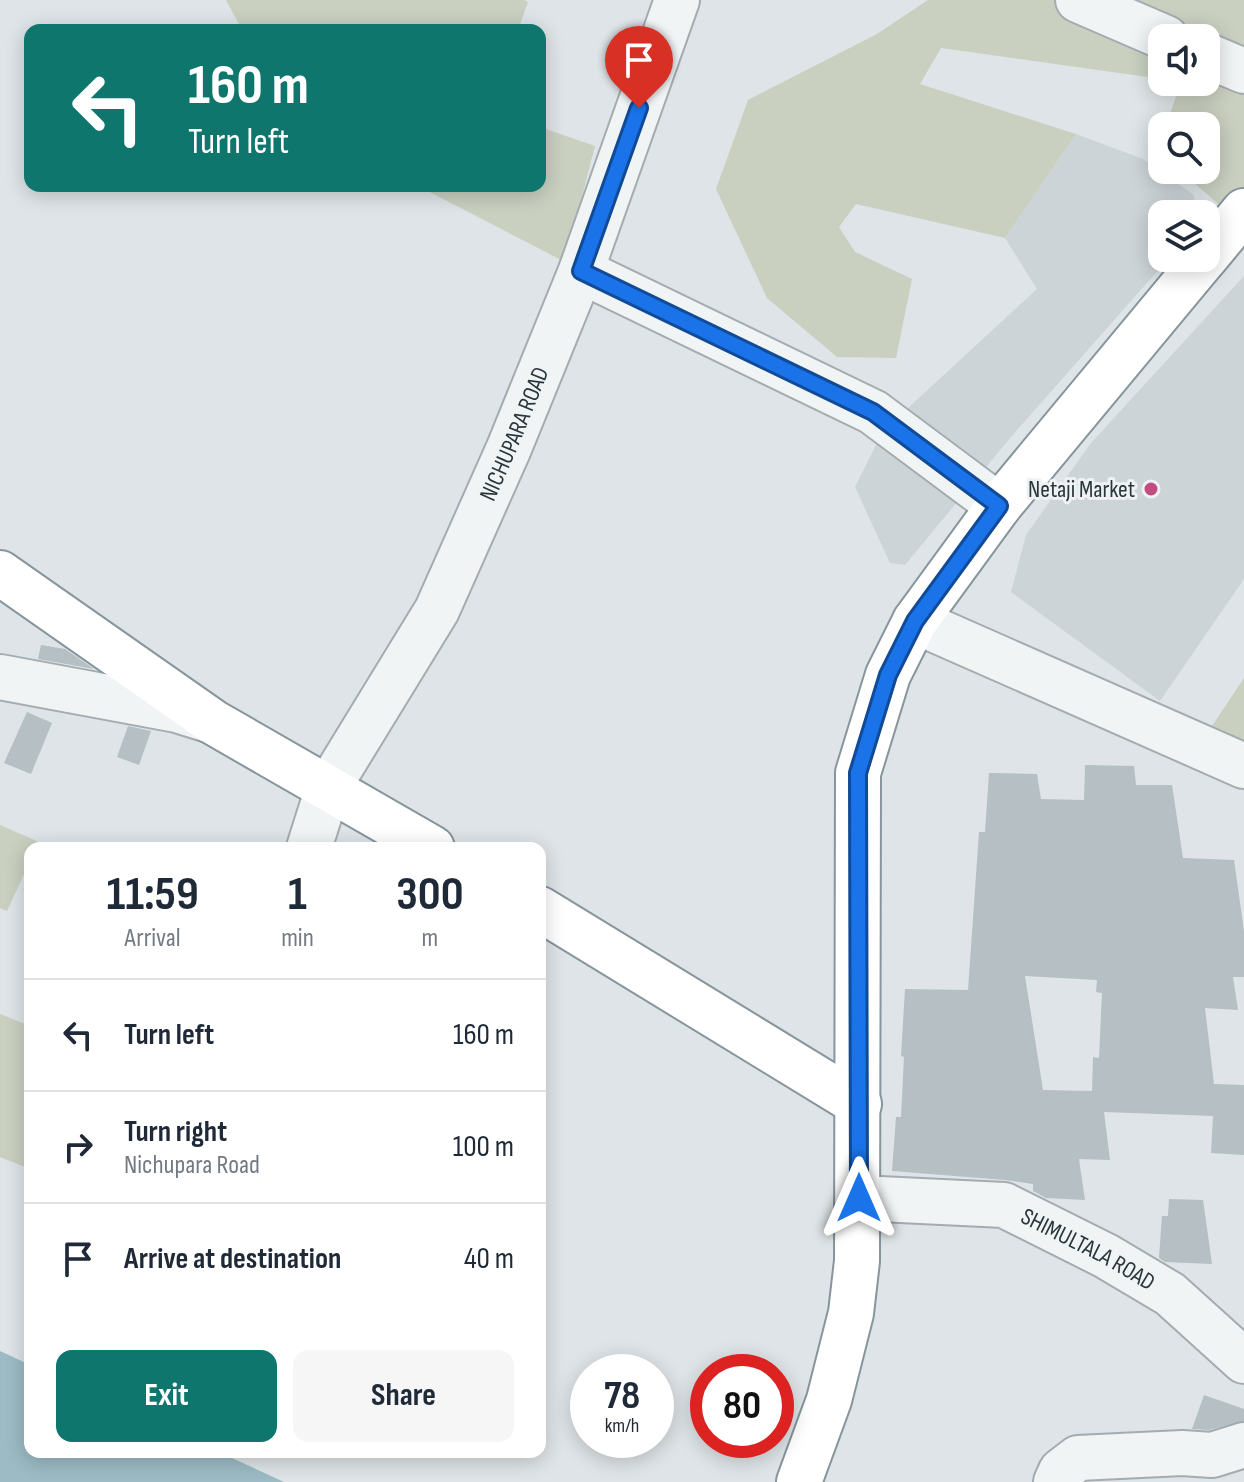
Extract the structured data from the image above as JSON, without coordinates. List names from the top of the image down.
{
  "streets": {
    "street": ["NICHUPARA ROAD", "SHIMULTALA ROAD"]
  },
  "places": ["Netaji Market"],
  "page": {
    "turn": ["160 m", "Turn left"],
    "eta": [
      "11:59",
      "Arrival",
      "1",
      "min",
      "300",
      "m"
    ],
    "list": [
      {
        "name": "Turn left",
        "value": "160 m"
      },
      {
        "name": "Turn right",
        "note": "Nichupara Road",
        "value": "100 m"
      },
      {
        "name": "Arrive at destination",
        "value": "40 m"
      }
    ],
    "buttons": ["Exit", "Share"],
    "speed": "78 km/h",
    "limit": "80"
  }
}
